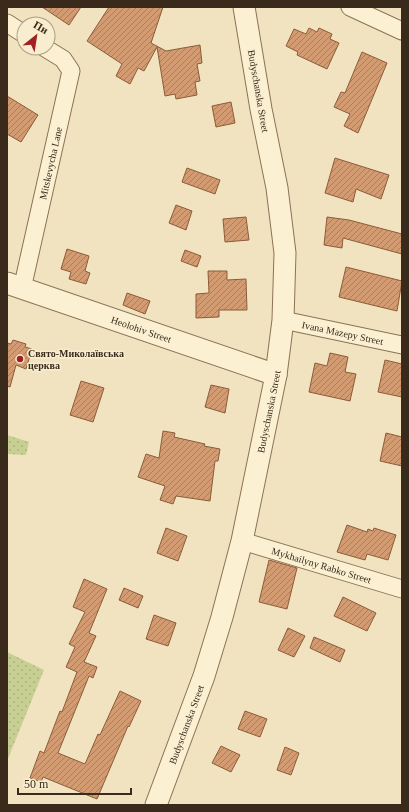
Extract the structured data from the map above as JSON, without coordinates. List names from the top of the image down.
{
  "streets": {
    "street": [
      "Budyschanska Street",
      "Mitskevycha Lane",
      "Heolohiv Street",
      "Ivana Mazepy Street",
      "Mykhailyny Rabko Street"
    ]
  },
  "crossings": [
    ["Budyschanska Street", "Heolohiv Street"],
    ["Budyschanska Street", "Ivana Mazepy Street"],
    ["Budyschanska Street", "Mykhailyny Rabko Street"],
    ["Mitskevycha Lane", "Heolohiv Street"]
  ],
  "places": ["Свято-Миколаївська церква"],
  "scale_bar": "50 m",
  "north": "top right"
}
